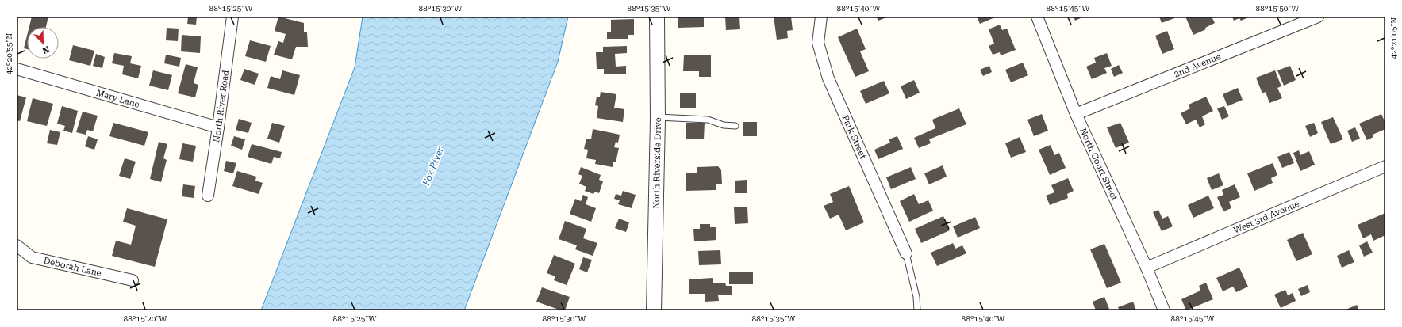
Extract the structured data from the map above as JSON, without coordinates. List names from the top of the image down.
{
  "streets": {
    "street": [
      "2nd Avenue",
      "Mary Lane",
      "North River Road",
      "Park Street",
      "North Riverside Drive",
      "North Court Street",
      "West 3rd Avenue",
      "Deborah Lane"
    ]
  },
  "crossings": [
    ["2nd Avenue", "North Court Street"],
    ["Mary Lane", "North River Road"],
    ["North Court Street", "West 3rd Avenue"]
  ],
  "water": ["Fox River"],
  "north": "bottom right",
  "coordinates": [
    "88°15'25\"W",
    "88°15'30\"W",
    "88°15'35\"W",
    "88°15'40\"W",
    "88°15'45\"W",
    "88°15'50\"W",
    "42°21'05\"N",
    "42°20'55\"N",
    "88°15'20\"W"
  ]
}
